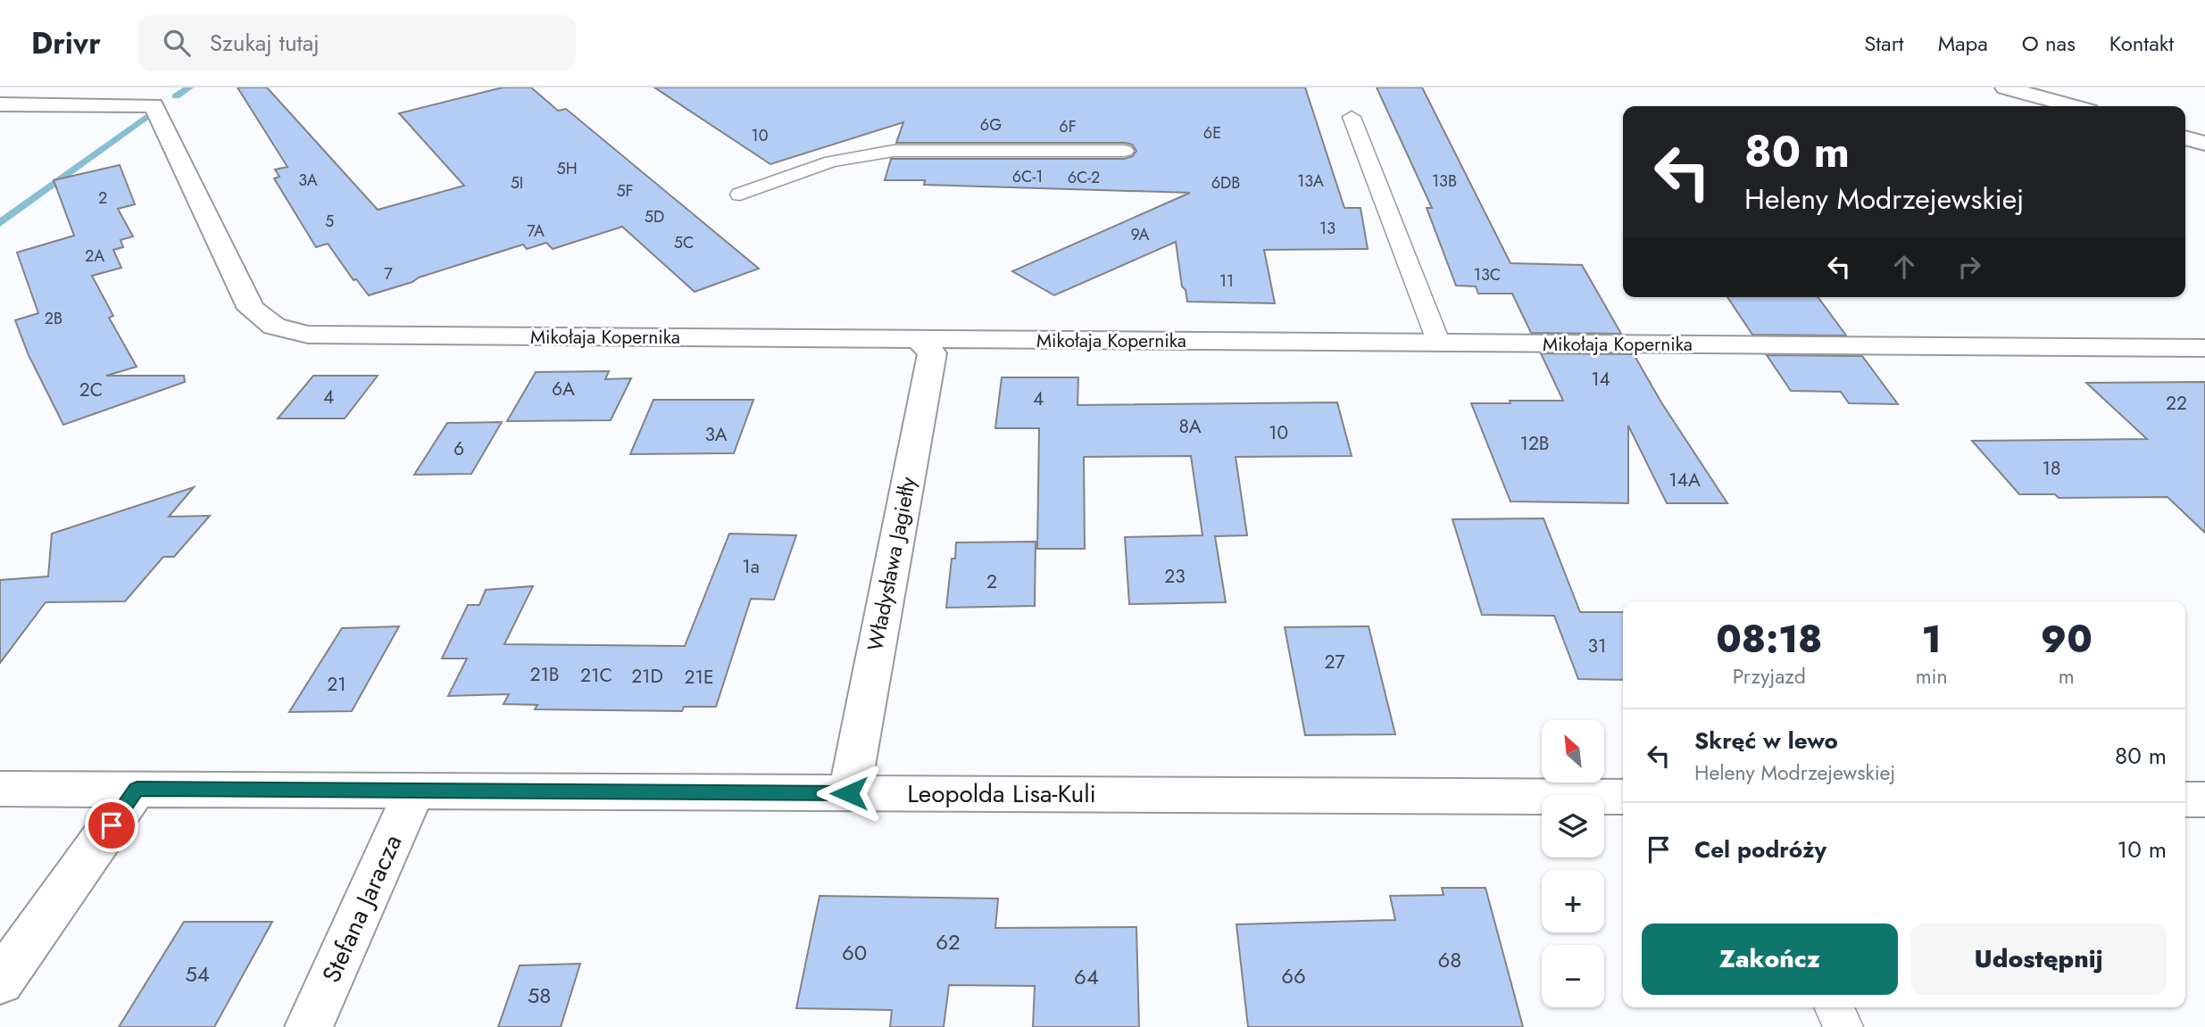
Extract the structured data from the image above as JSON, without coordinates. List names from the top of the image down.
{
  "streets": {
    "street": [
      "Mikołaja Kopernika",
      "Władysława Jagiełły",
      "Leopolda Lisa-Kuli",
      "Stefana Jaracza"
    ]
  },
  "crossings": [
    ["Mikołaja Kopernika", "Władysława Jagiełły"],
    ["Władysława Jagiełły", "Leopolda Lisa-Kuli"],
    ["Leopolda Lisa-Kuli", "Stefana Jaracza"]
  ],
  "house_numbers": [
    "6G",
    "6F",
    "6E",
    "10",
    "5H",
    "6C-1",
    "6C-2",
    "3A",
    "13A",
    "13B",
    "5I",
    "6DB",
    "5F",
    "2",
    "5D",
    "5",
    "13",
    "7A",
    "9A",
    "5C",
    "2A",
    "7",
    "13C",
    "11",
    "2B",
    "14",
    "6A",
    "2C",
    "4",
    "4",
    "22",
    "8A",
    "10",
    "3A",
    "12B",
    "6",
    "18",
    "14A",
    "1a",
    "23",
    "2",
    "31",
    "27",
    "21B",
    "21C",
    "21D",
    "21E",
    "21",
    "62",
    "60",
    "68",
    "54",
    "66",
    "64",
    "58"
  ],
  "north": "top left",
  "page": {
    "header": "Drivr",
    "search": "Szukaj tutaj",
    "nav": [
      "Start",
      "Mapa",
      "O nas",
      "Kontakt"
    ],
    "turn": ["80 m", "Heleny Modrzejewskiej"],
    "eta": [
      "08:18",
      "Przyjazd",
      "1",
      "min",
      "90",
      "m"
    ],
    "list": [
      {
        "name": "Skręć w lewo",
        "note": "Heleny Modrzejewskiej",
        "value": "80 m"
      },
      {
        "name": "Cel podróży",
        "value": "10 m"
      }
    ],
    "map_buttons": ["+", "−"],
    "buttons": ["Zakończ", "Udostępnij"]
  }
}
